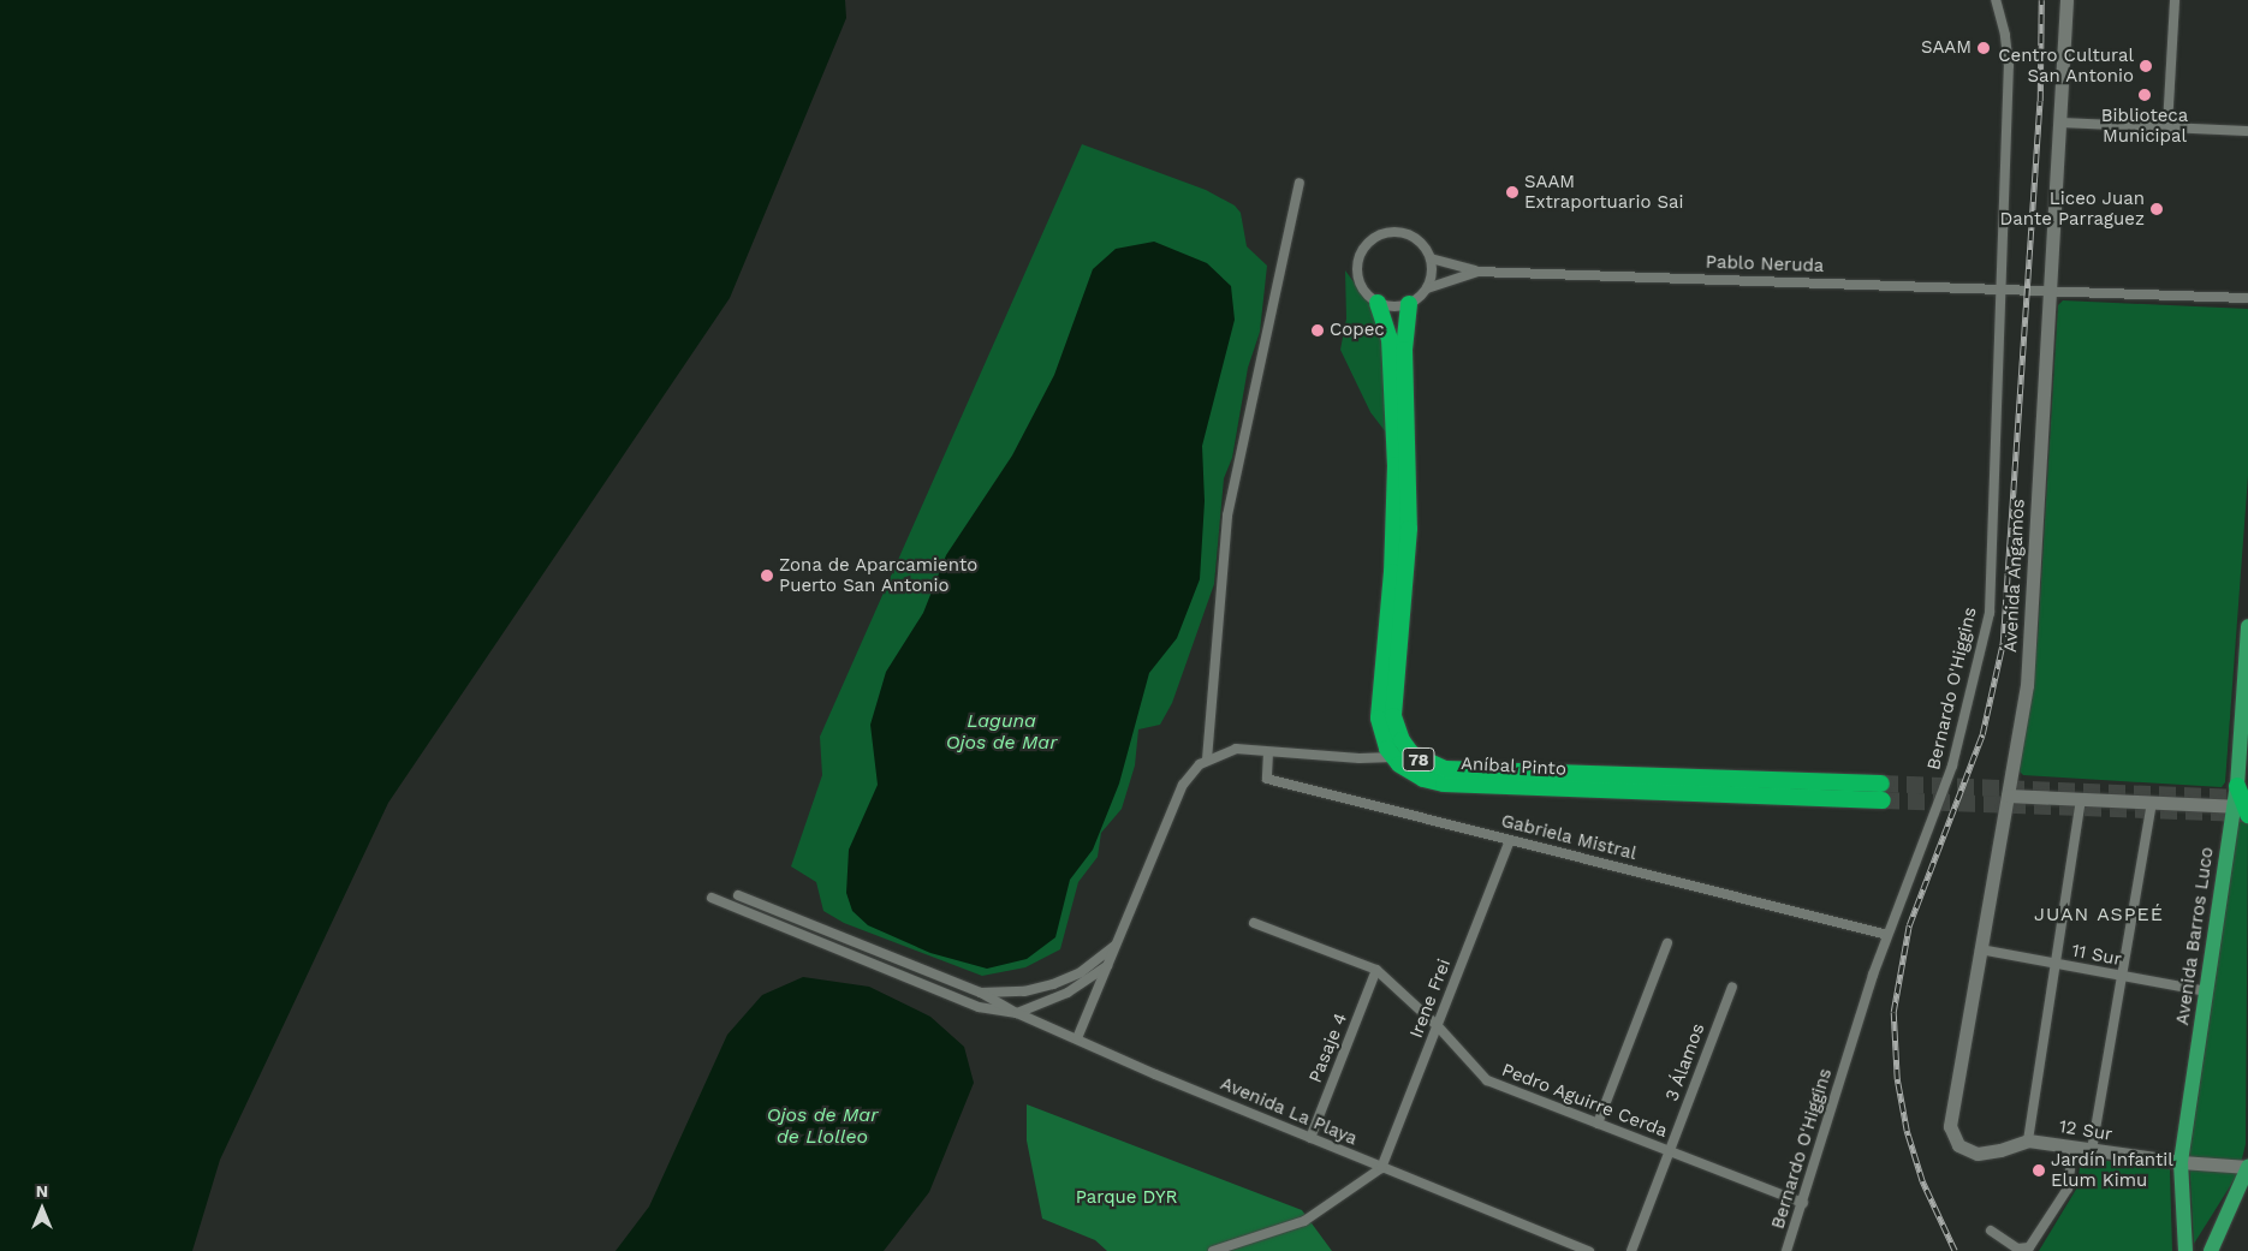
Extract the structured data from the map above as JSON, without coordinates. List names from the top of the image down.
{
  "streets": {
    "highway": ["78", "Aníbal Pinto"],
    "main road": ["Avenida Barros Luco"],
    "street": [
      "Pablo Neruda",
      "Avenida Angamos",
      "Bernardo O'Higgins",
      "Gabriela Mistral",
      "11 Sur",
      "Irene Frei",
      "Pasaje 4",
      "3 Álamos",
      "Pedro Aguirre Cerda",
      "Avenida La Playa",
      "12 Sur"
    ]
  },
  "crossings": [
    ["Pablo Neruda", "Avenida Angamos"],
    ["Pablo Neruda", "Bernardo O'Higgins"],
    ["Pablo Neruda", "78"],
    ["Pablo Neruda", "Aníbal Pinto"],
    ["Avenida Angamos", "11 Sur"],
    ["Avenida Angamos", "12 Sur"],
    ["Bernardo O'Higgins", "Gabriela Mistral"],
    ["Bernardo O'Higgins", "Pedro Aguirre Cerda"],
    ["78", "Aníbal Pinto"],
    ["Gabriela Mistral", "Irene Frei"],
    ["Avenida Barros Luco", "11 Sur"],
    ["Avenida Barros Luco", "12 Sur"],
    ["Irene Frei", "Pedro Aguirre Cerda"],
    ["Irene Frei", "Avenida La Playa"],
    ["Pasaje 4", "Pedro Aguirre Cerda"],
    ["Pasaje 4", "Avenida La Playa"],
    ["3 Álamos", "Pedro Aguirre Cerda"]
  ],
  "districts": ["JUAN ASPEÉ"],
  "water": ["Laguna Ojos de Mar", "Ojos de Mar de Llolleo"],
  "parks": ["Parque DYR"],
  "places": [
    "SAAM",
    "Centro Cultural San Antonio",
    "Biblioteca Municipal",
    "SAAM Extraportuario Sai",
    "Liceo Juan Dante Parraguez",
    "Copec",
    "Zona de Aparcamiento Puerto San Antonio",
    "Jardín Infantil Elum Kimu"
  ],
  "north": "top"
}
